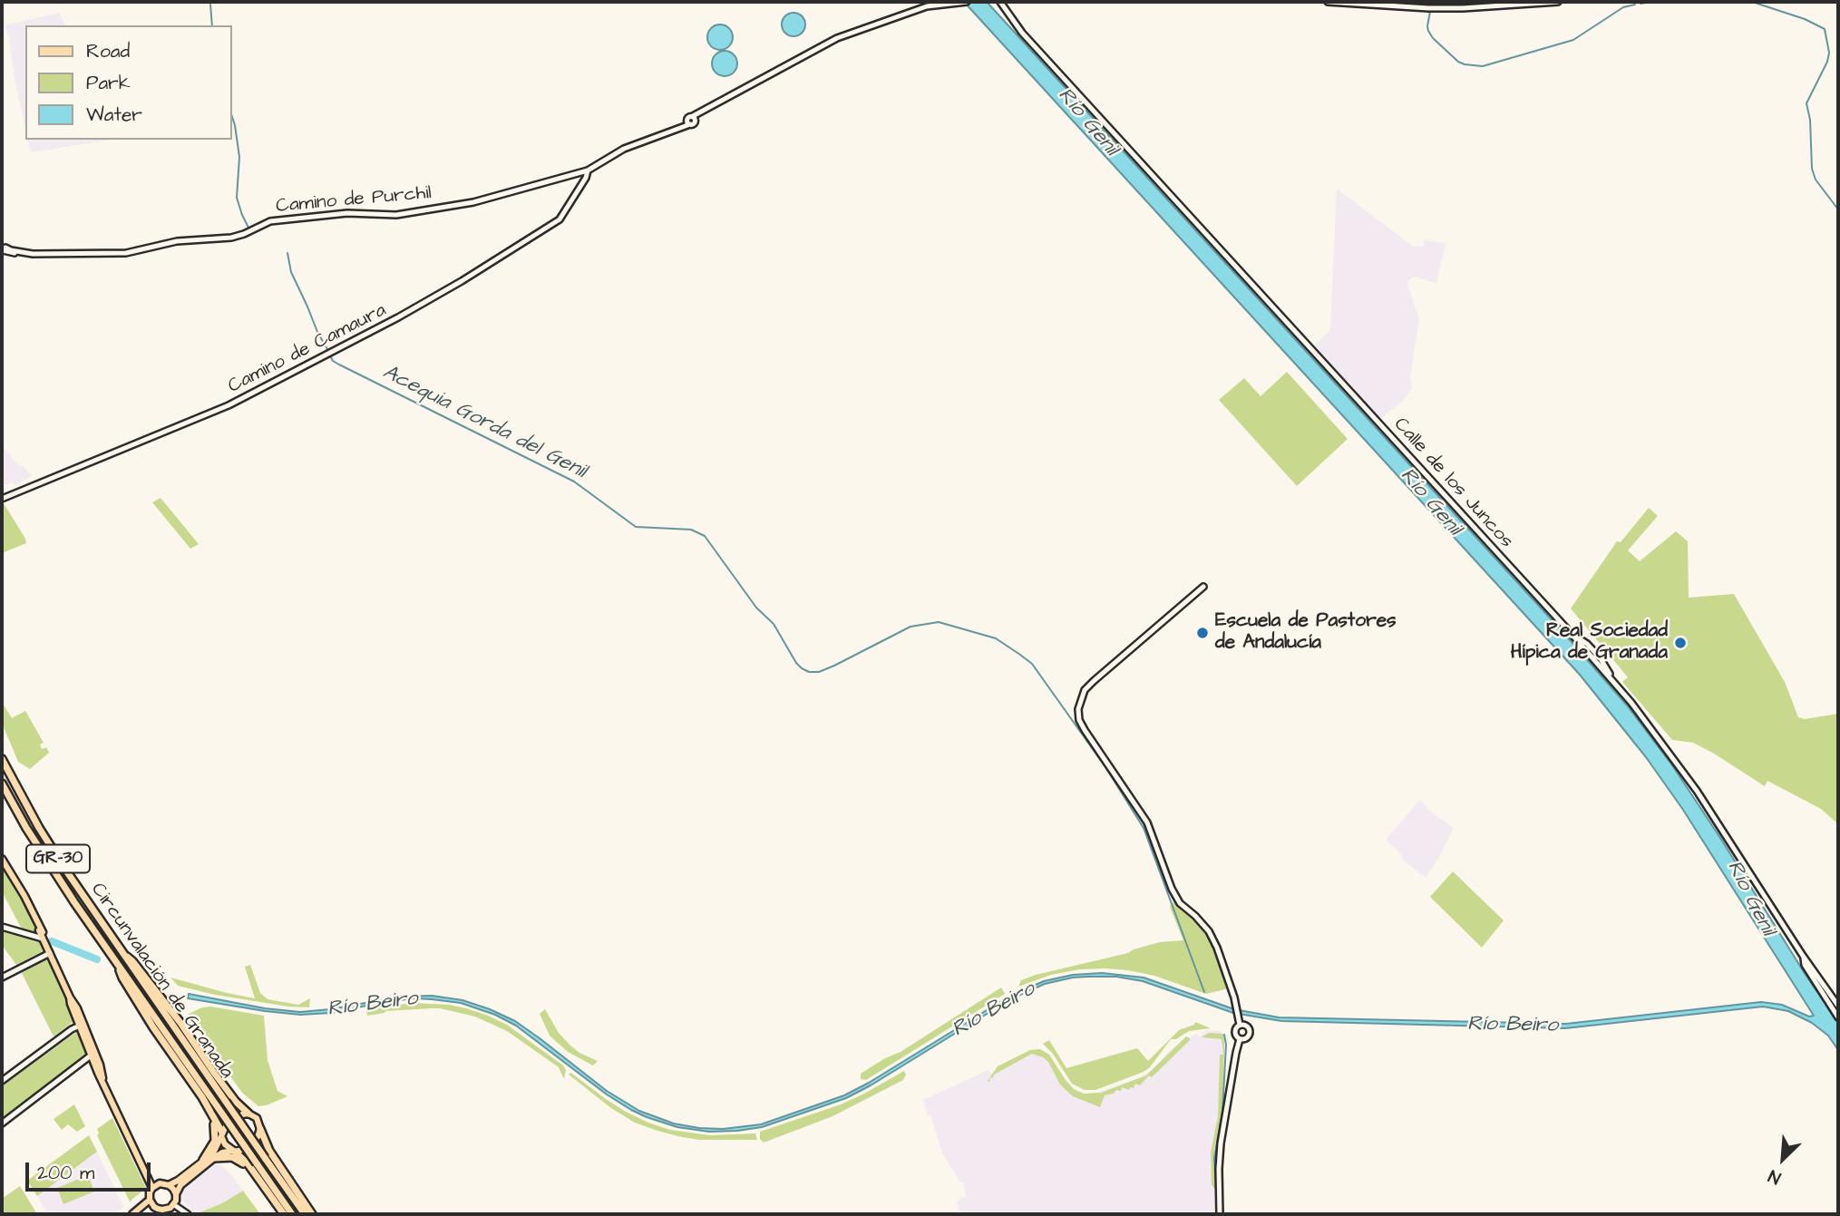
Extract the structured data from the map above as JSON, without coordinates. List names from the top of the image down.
{
  "streets": {
    "highway": ["GR-30", "Circunvalación de Granada"],
    "street": ["Camino de Purchil", "Camino de Camaura", "Calle de los Juncos"]
  },
  "crossings": [
    ["Camino de Purchil", "Camino de Camaura"]
  ],
  "water": ["Río Genil", "Acequia Gorda del Genil", "Río Beiro"],
  "places": ["Escuela de Pastores de Andalucía", "Real Sociedad Hípica de Granada"],
  "legend": ["Road", "Park", "Water"],
  "scale_bar": "200 m",
  "north": "bottom left"
}
